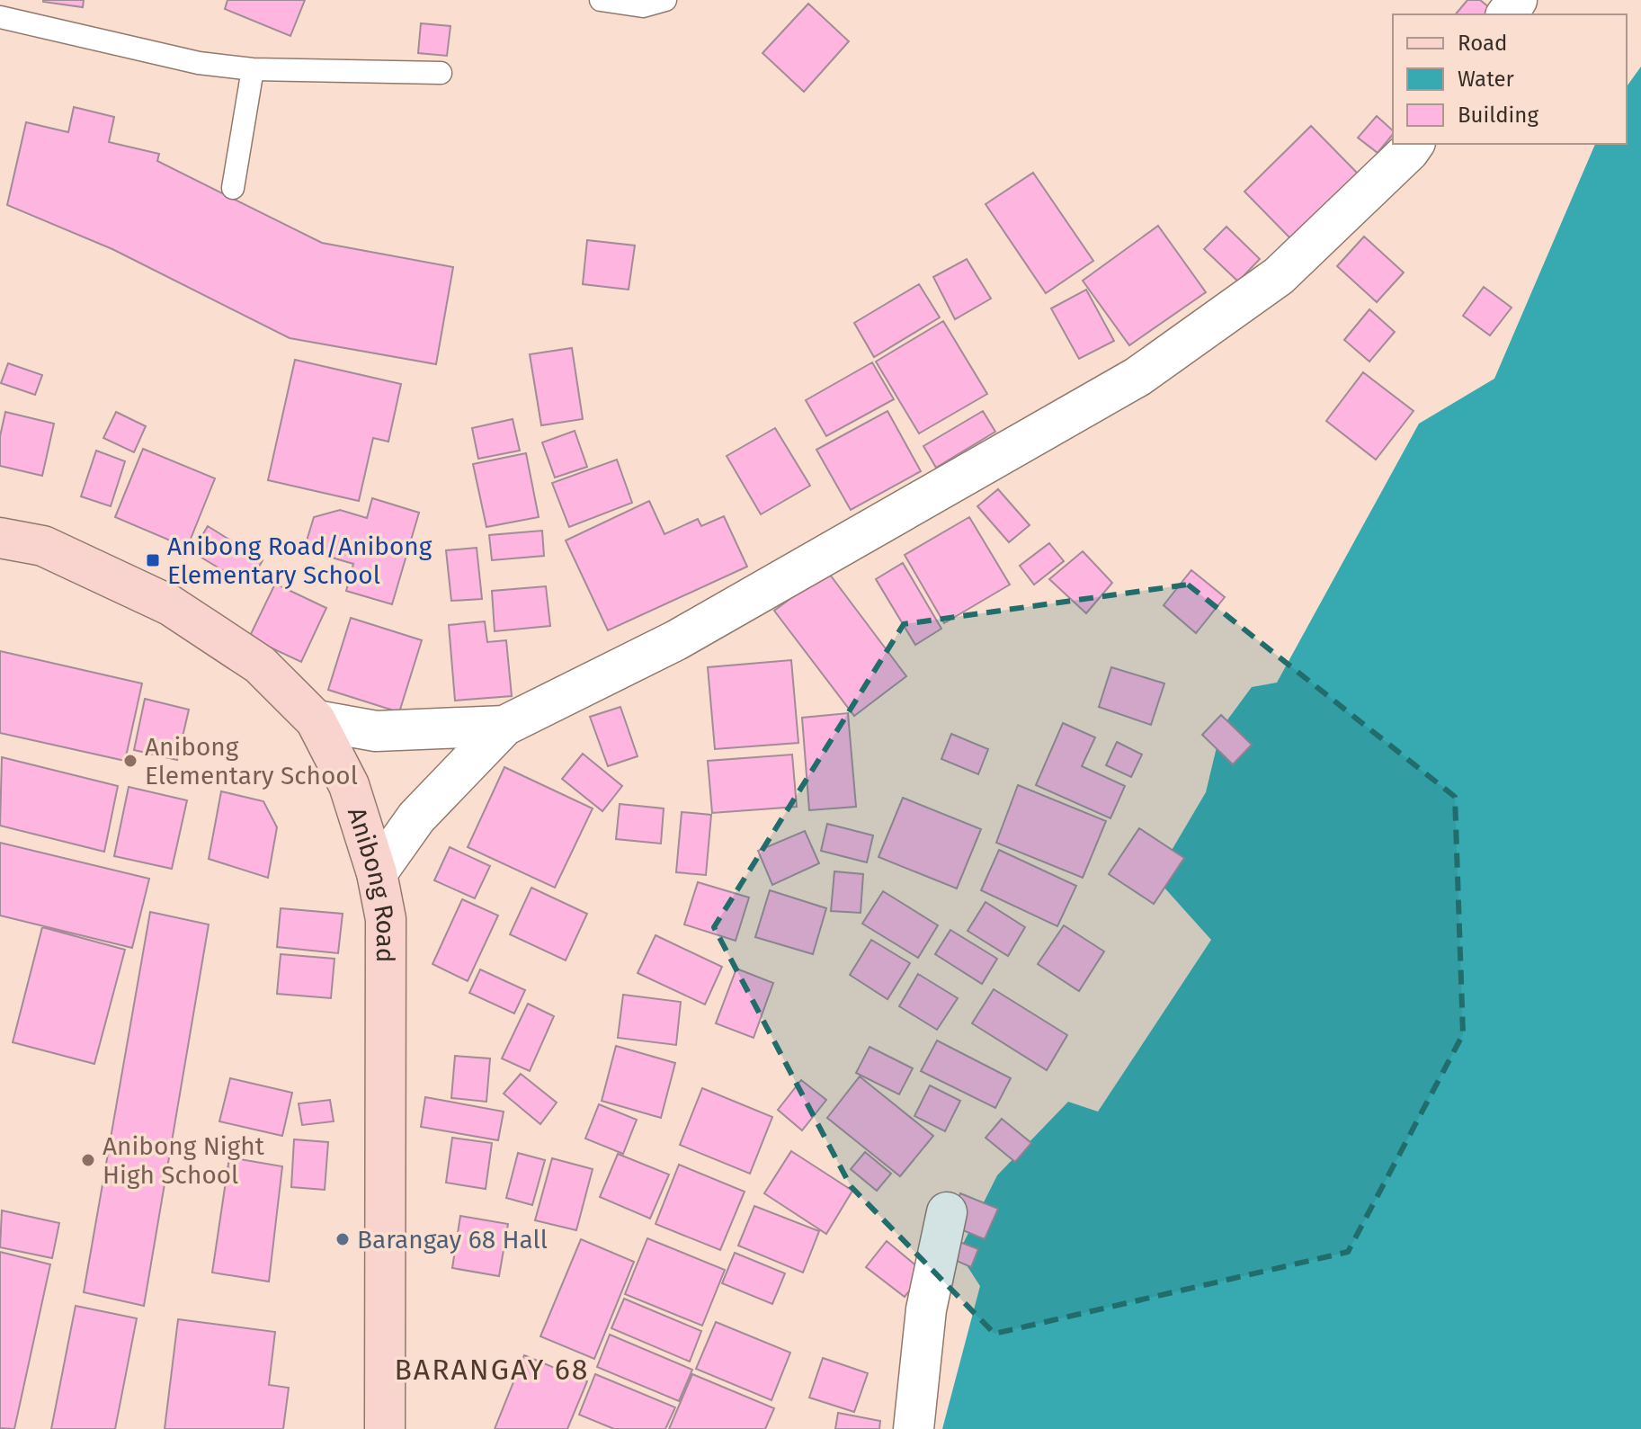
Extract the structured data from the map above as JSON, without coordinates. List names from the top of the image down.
{
  "streets": {
    "main road": ["Anibong Road"]
  },
  "districts": ["BARANGAY 68"],
  "places": {
    "transit": ["Anibong Road/Anibong Elementary School"],
    "other": ["Anibong Elementary School", "Anibong Night High School", "Barangay 68 Hall"]
  },
  "legend": ["Road", "Water", "Building"]
}
